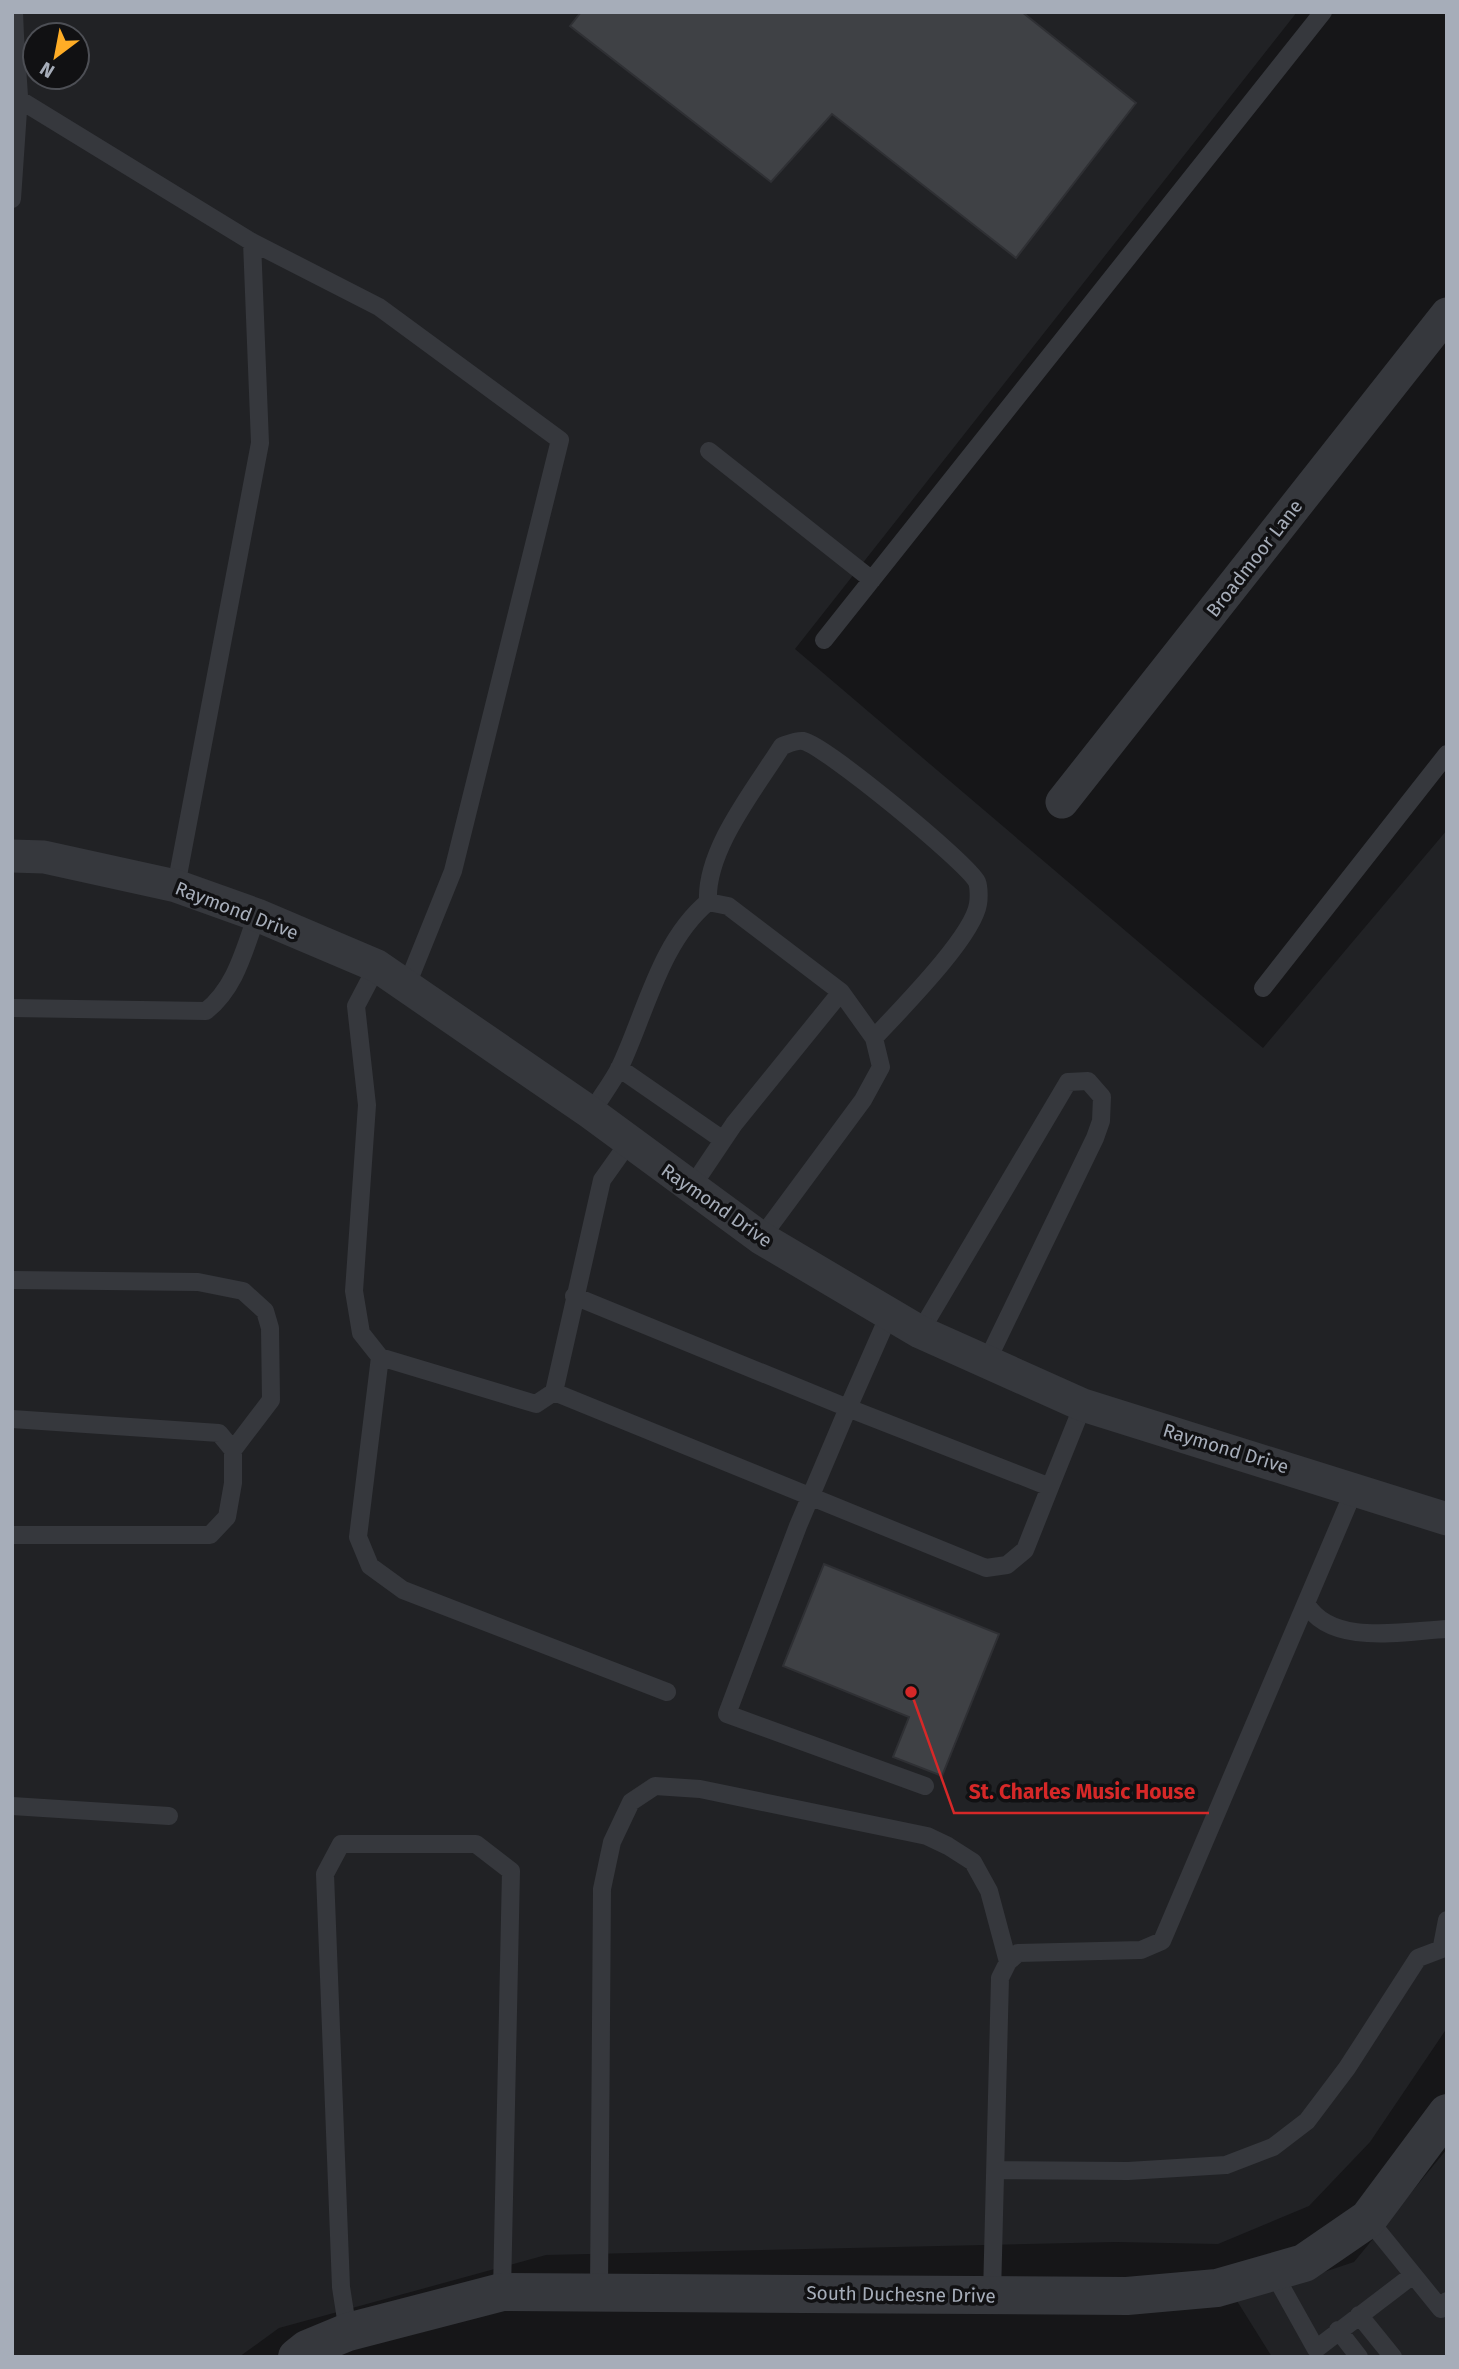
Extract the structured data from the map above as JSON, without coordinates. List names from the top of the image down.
{
  "streets": {
    "street": ["Broadmoor Lane", "Raymond Drive", "South Duchesne Drive"]
  },
  "places": ["St. Charles Music House"],
  "north": "bottom left"
}
